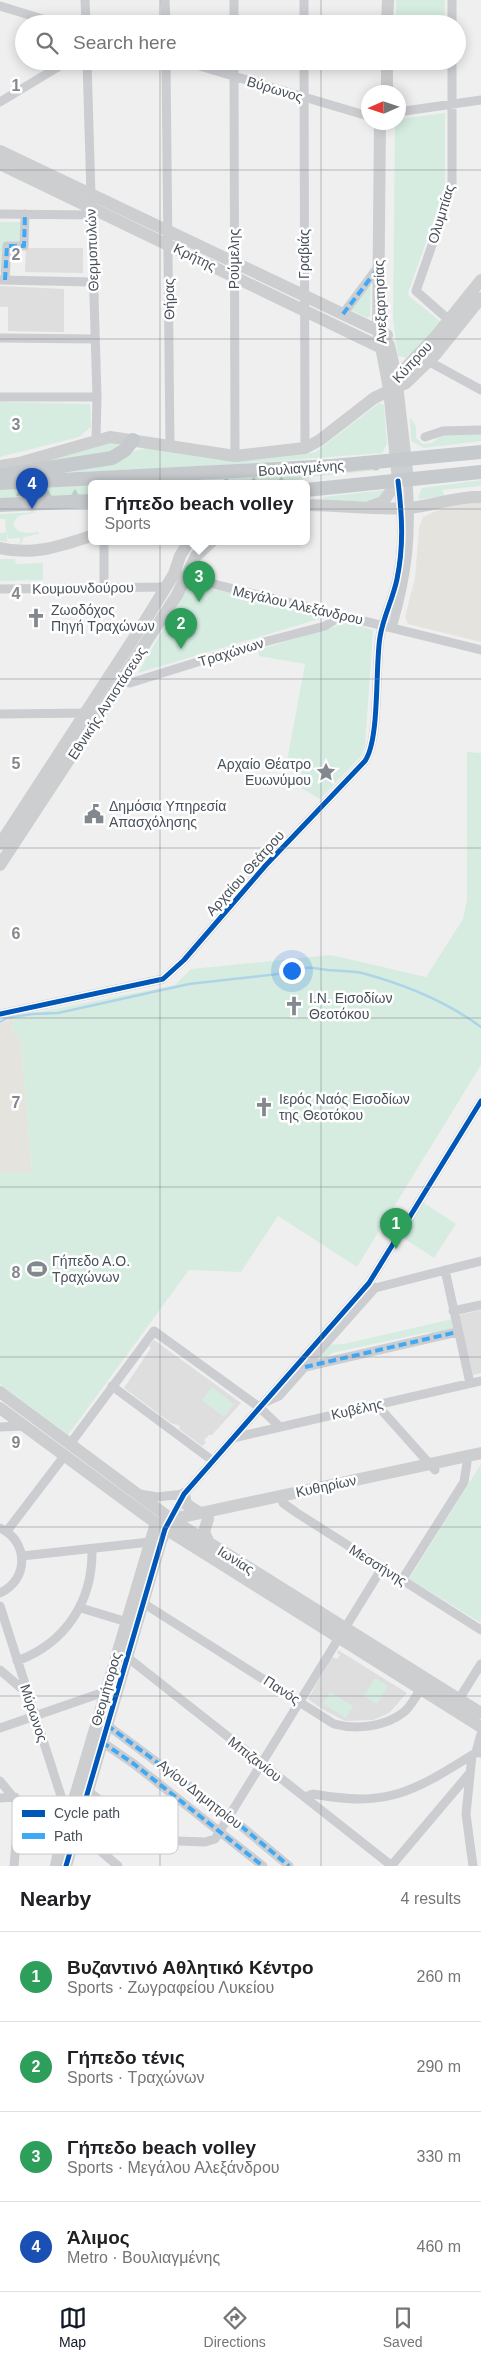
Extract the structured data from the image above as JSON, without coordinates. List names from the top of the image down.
{
  "streets": {
    "main road": ["Βουλιαγμένης"],
    "street": [
      "Βύρωνος",
      "Ολυμπίας",
      "Θερμοπυλών",
      "Γραβιάς",
      "Κρήτης",
      "Ρούμελης",
      "Θήρας",
      "Ανεξαρτησίας",
      "Κύπρου",
      "Κουμουνδούρου",
      "Μεγάλου Αλεξάνδρου",
      "Τραχώνων",
      "Εθνικής Αντιστάσεως",
      "Αρχαίου Θεάτρου",
      "Κυβέλης",
      "Κυθηρίων",
      "Ιωνίας",
      "Μεσσήνης",
      "Θεομήτορος",
      "Πανός",
      "Μύρωνος",
      "Μπιζανίου",
      "Αγίου Δημητρίου"
    ]
  },
  "crossings": [
    ["Βύρωνος", "Γραβιάς"],
    ["Βύρωνος", "Ρούμελης"],
    ["Ολυμπίας", "Κύπρου"],
    ["Θερμοπυλών", "Κρήτης"],
    ["Γραβιάς", "Κρήτης"],
    ["Κρήτης", "Ρούμελης"],
    ["Κρήτης", "Θήρας"],
    ["Κρήτης", "Ανεξαρτησίας"],
    ["Ανεξαρτησίας", "Κύπρου"],
    ["Ανεξαρτησίας", "Βουλιαγμένης"],
    ["Ανεξαρτησίας", "Αρχαίου Θεάτρου"],
    ["Βουλιαγμένης", "Αρχαίου Θεάτρου"],
    ["Κουμουνδούρου", "Εθνικής Αντιστάσεως"],
    ["Μεγάλου Αλεξάνδρου", "Τραχώνων"],
    ["Μεγάλου Αλεξάνδρου", "Εθνικής Αντιστάσεως"],
    ["Μεγάλου Αλεξάνδρου", "Αρχαίου Θεάτρου"],
    ["Τραχώνων", "Εθνικής Αντιστάσεως"],
    ["Κυθηρίων", "Ιωνίας"],
    ["Κυθηρίων", "Μεσσήνης"],
    ["Κυθηρίων", "Θεομήτορος"],
    ["Ιωνίας", "Θεομήτορος"],
    ["Ιωνίας", "Πανός"],
    ["Θεομήτορος", "Πανός"],
    ["Θεομήτορος", "Μπιζανίου"],
    ["Θεομήτορος", "Αγίου Δημητρίου"]
  ],
  "places": {
    "church": ["Ζωοδόχος Πηγή Τραχώνων", "Ι.Ν. Εισοδίων Θεοτόκου", "Ιερός Ναός Εισοδίων της Θεοτόκου"],
    "place": ["Αρχαίο Θέατρο Ευωνύμου"],
    "public building": ["Δημόσια Υπηρεσία Απασχόλησης"],
    "sports": ["Γήπεδο Α.Ο. Τραχώνων"]
  },
  "legend": ["Cycle path", "Path"],
  "north": "left",
  "page": {
    "search": "Search here",
    "pins": [
      "4",
      "3",
      "2",
      "1"
    ],
    "popup": ["Γήπεδο beach volley", "Sports"],
    "heading": ["Nearby", "4 results"],
    "list": [
      {
        "mark": "1",
        "name": "Βυζαντινό Αθλητικό Κέντρο",
        "note": "Sports · Ζωγραφείου Λυκείου",
        "value": "260 m"
      },
      {
        "mark": "2",
        "name": "Γήπεδο τένις",
        "note": "Sports · Τραχώνων",
        "value": "290 m"
      },
      {
        "mark": "3",
        "name": "Γήπεδο beach volley",
        "note": "Sports · Μεγάλου Αλεξάνδρου",
        "value": "330 m"
      },
      {
        "mark": "4",
        "name": "Άλιμος",
        "note": "Metro · Βουλιαγμένης",
        "value": "460 m"
      }
    ],
    "nav": ["Map", "Directions", "Saved"]
  },
  "grid": {
    "rows": [
      "1",
      "2",
      "3",
      "4",
      "5",
      "6",
      "7",
      "8",
      "9"
    ]
  }
}
